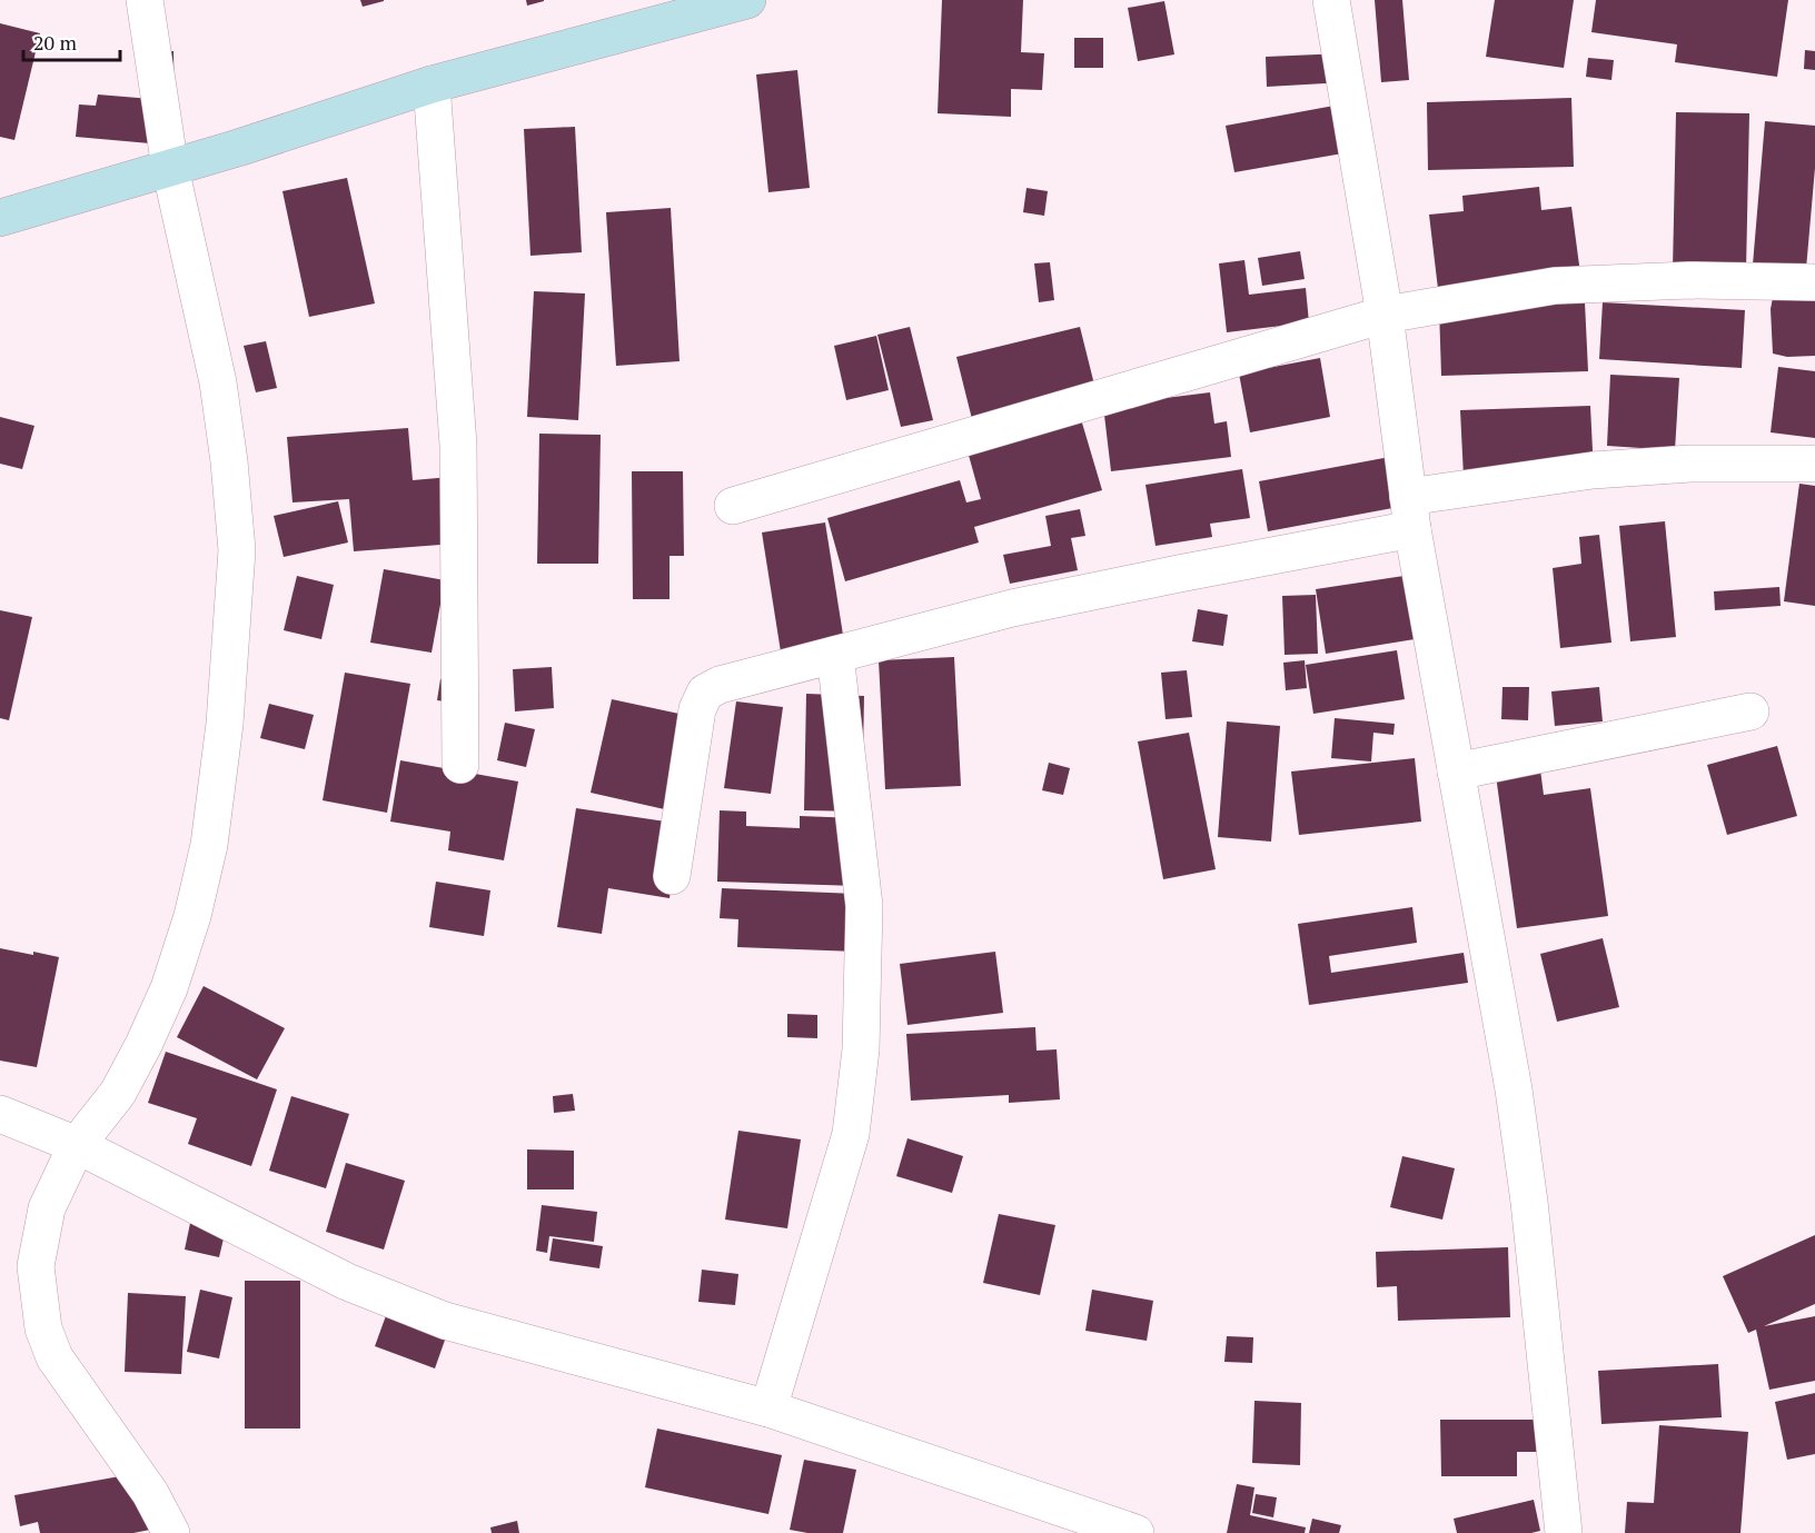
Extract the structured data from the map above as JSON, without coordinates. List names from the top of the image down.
{
  "scale_bar": "20 m"
}
